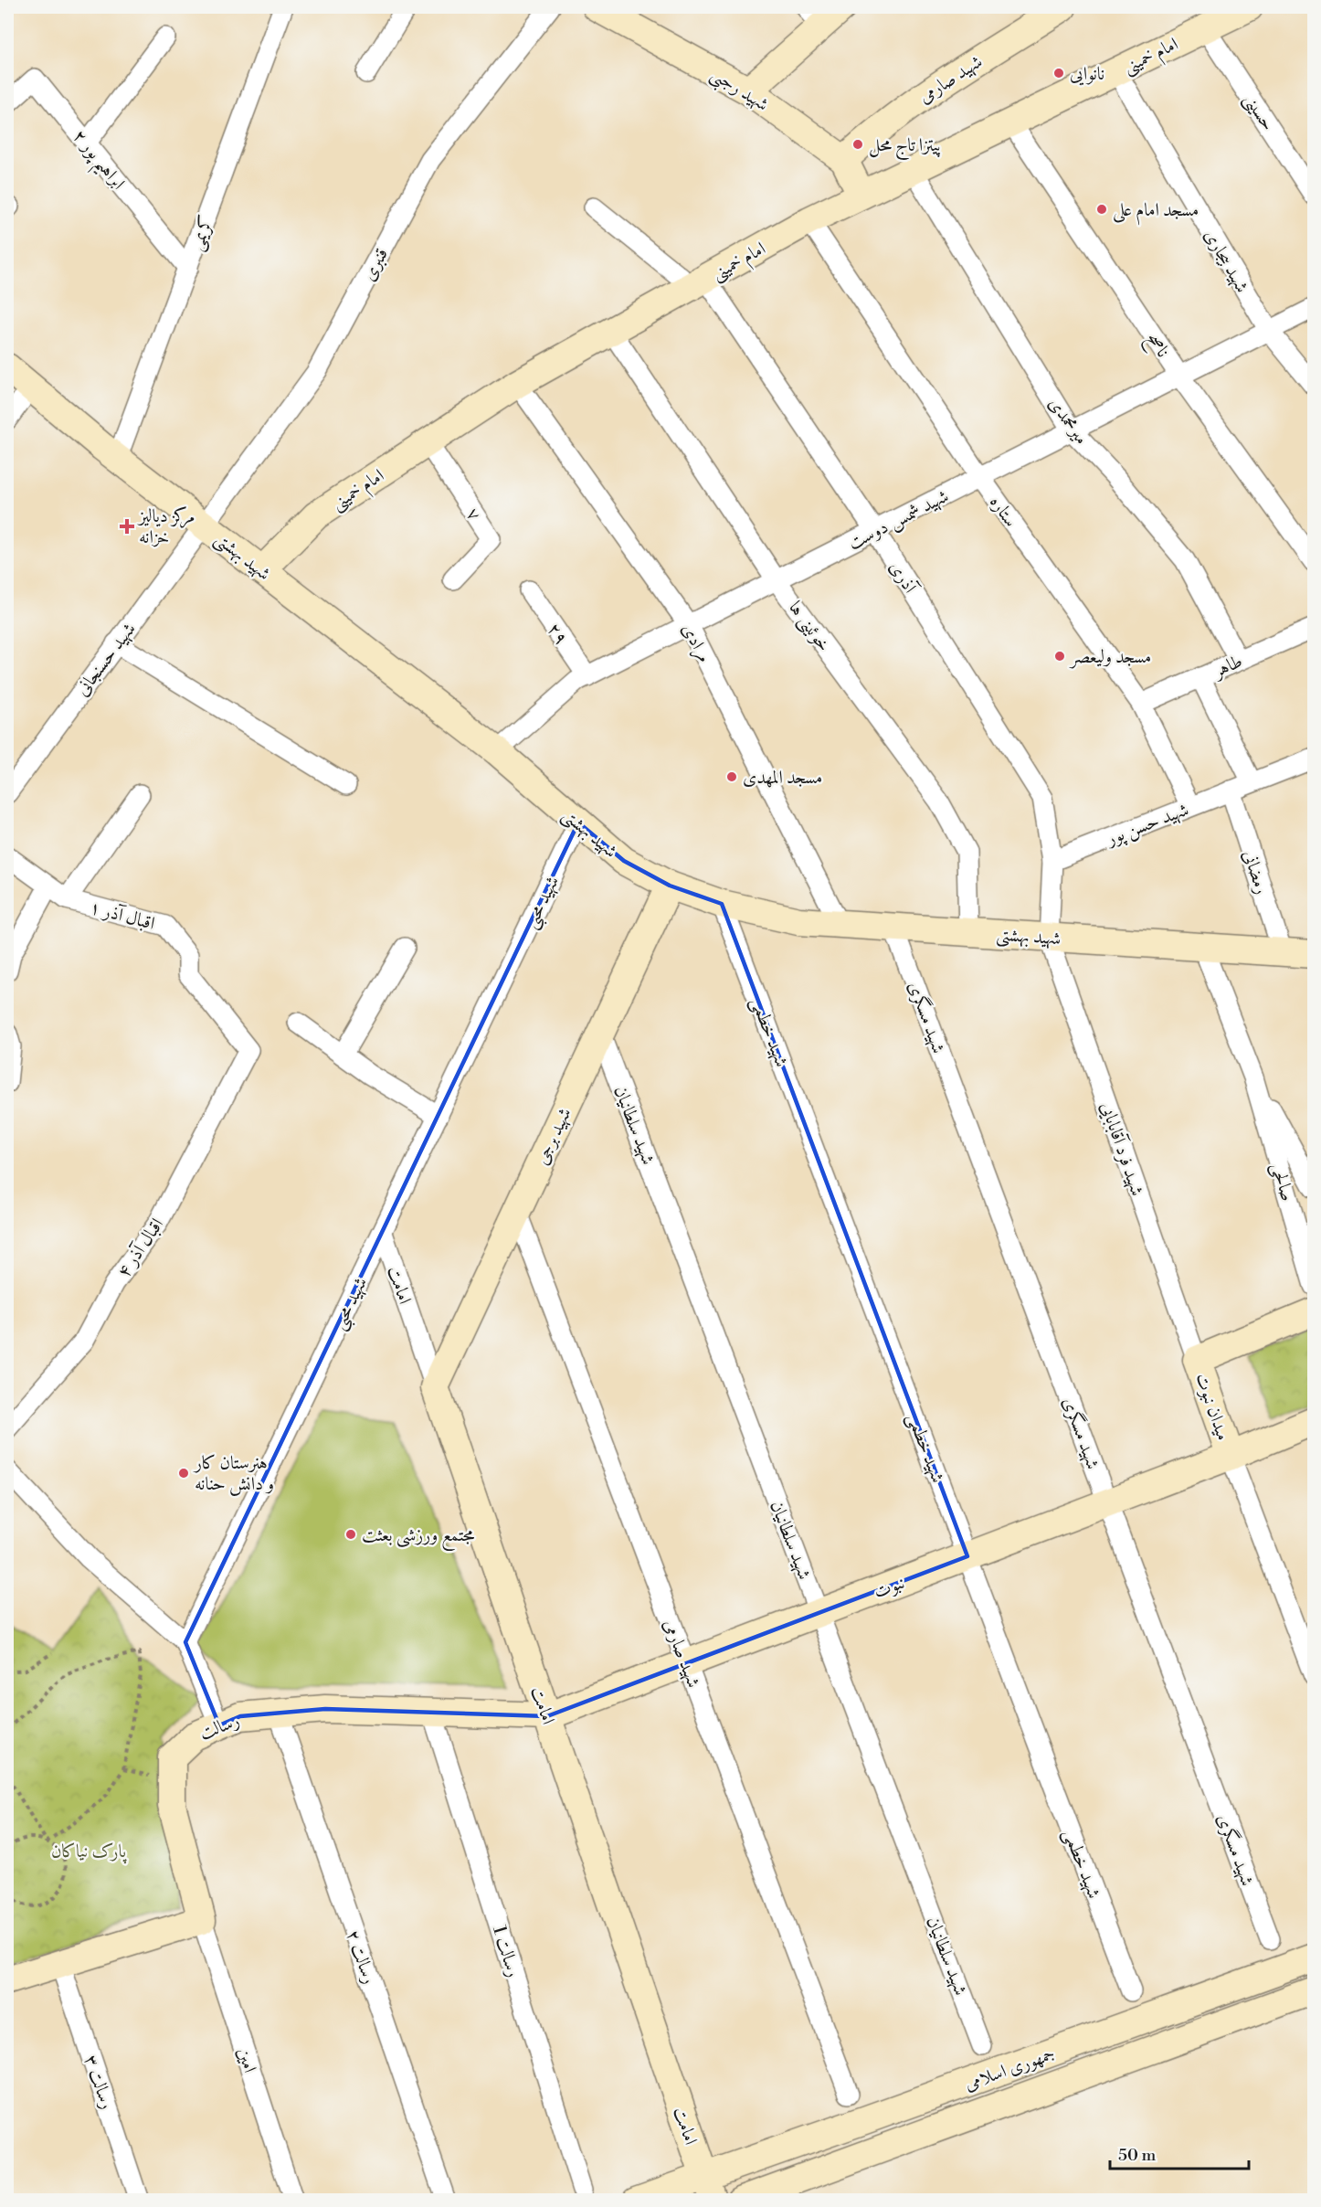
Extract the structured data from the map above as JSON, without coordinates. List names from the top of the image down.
{
  "streets": {
    "street": [
      "امام خمینی",
      "شهید صارمی",
      "شهید رجبی",
      "حسینی",
      "ابراهیم پور ۲",
      "کریمی",
      "شهید بیجاری",
      "قنبری",
      "ناصح",
      "میرمحمدی",
      "ستاره",
      "۷",
      "شهید شمس دوست",
      "شهید بهشتی",
      "آذری",
      "خوئینی ها",
      "۲۹",
      "مرادی",
      "شهید حسنجانی",
      "طاهر",
      "شهید حسن پور",
      "رمضانی",
      "شهید محبی",
      "اقبال آذر ۱",
      "شهید مسگری",
      "شهید خطمی",
      "شهید سلطانیان",
      "شهید برجی",
      "شهید فرد آقابابایی",
      "صالحی",
      "اقبال آذر ۴",
      "امامت",
      "میدان نبوت",
      "نبوت",
      "رسالت",
      "رسالت 1",
      "رسالت ۲",
      "امین",
      "جمهوری اسلامی",
      "رسالت ۳"
    ]
  },
  "crossings": [
    ["امام خمینی", "شهید رجبی"],
    ["امام خمینی", "حسینی"],
    ["امام خمینی", "شهید بیجاری"],
    ["امام خمینی", "ناصح"],
    ["امام خمینی", "میرمحمدی"],
    ["امام خمینی", "ستاره"],
    ["امام خمینی", "۷"],
    ["امام خمینی", "شهید بهشتی"],
    ["امام خمینی", "آذری"],
    ["امام خمینی", "خوئینی ها"],
    ["امام خمینی", "مرادی"],
    ["شهید صارمی", "شهید رجبی"],
    ["شهید صارمی", "شهید برجی"],
    ["شهید صارمی", "نبوت"],
    ["ابراهیم پور ۲", "کریمی"],
    ["کریمی", "شهید بهشتی"],
    ["شهید بیجاری", "شهید شمس دوست"],
    ["قنبری", "شهید بهشتی"],
    ["قنبری", "شهید حسنجانی"],
    ["ناصح", "شهید شمس دوست"],
    ["میرمحمدی", "شهید شمس دوست"],
    ["میرمحمدی", "طاهر"],
    ["ستاره", "شهید شمس دوست"],
    ["ستاره", "طاهر"],
    ["ستاره", "شهید حسن پور"],
    ["شهید شمس دوست", "شهید بهشتی"],
    ["شهید شمس دوست", "آذری"],
    ["شهید شمس دوست", "خوئینی ها"],
    ["شهید شمس دوست", "۲۹"],
    ["شهید شمس دوست", "مرادی"],
    ["شهید بهشتی", "خوئینی ها"],
    ["شهید بهشتی", "مرادی"],
    ["شهید بهشتی", "شهید حسنجانی"],
    ["شهید بهشتی", "رمضانی"],
    ["شهید بهشتی", "شهید محبی"],
    ["شهید بهشتی", "شهید مسگری"],
    ["شهید بهشتی", "شهید خطمی"],
    ["شهید بهشتی", "شهید برجی"],
    ["شهید بهشتی", "شهید فرد آقابابایی"],
    ["شهید بهشتی", "صالحی"],
    ["آذری", "شهید حسن پور"],
    ["شهید حسن پور", "رمضانی"],
    ["شهید محبی", "امامت"],
    ["اقبال آذر ۱", "اقبال آذر ۴"],
    ["شهید مسگری", "نبوت"],
    ["شهید خطمی", "نبوت"],
    ["شهید سلطانیان", "شهید برجی"],
    ["شهید سلطانیان", "نبوت"],
    ["شهید برجی", "امامت"],
    ["شهید فرد آقابابایی", "میدان نبوت"],
    ["امامت", "نبوت"],
    ["امامت", "رسالت"],
    ["امامت", "جمهوری اسلامی"],
    ["میدان نبوت", "نبوت"],
    ["نبوت", "رسالت"],
    ["رسالت", "رسالت 1"],
    ["رسالت", "رسالت ۲"],
    ["رسالت", "امین"]
  ],
  "parks": ["پارک نیاکان"],
  "places": {
    "other": [
      "نانوایی",
      "پیتزا تاج محل",
      "مسجد امام علی",
      "مسجد ولیعصر",
      "مسجد المهدی",
      "هنرستان کار و دانش حنانه",
      "مجتمع ورزشی بعثت"
    ],
    "health": ["مرکز دیالیز خزانه"]
  },
  "scale_bar": "50 m"
}
